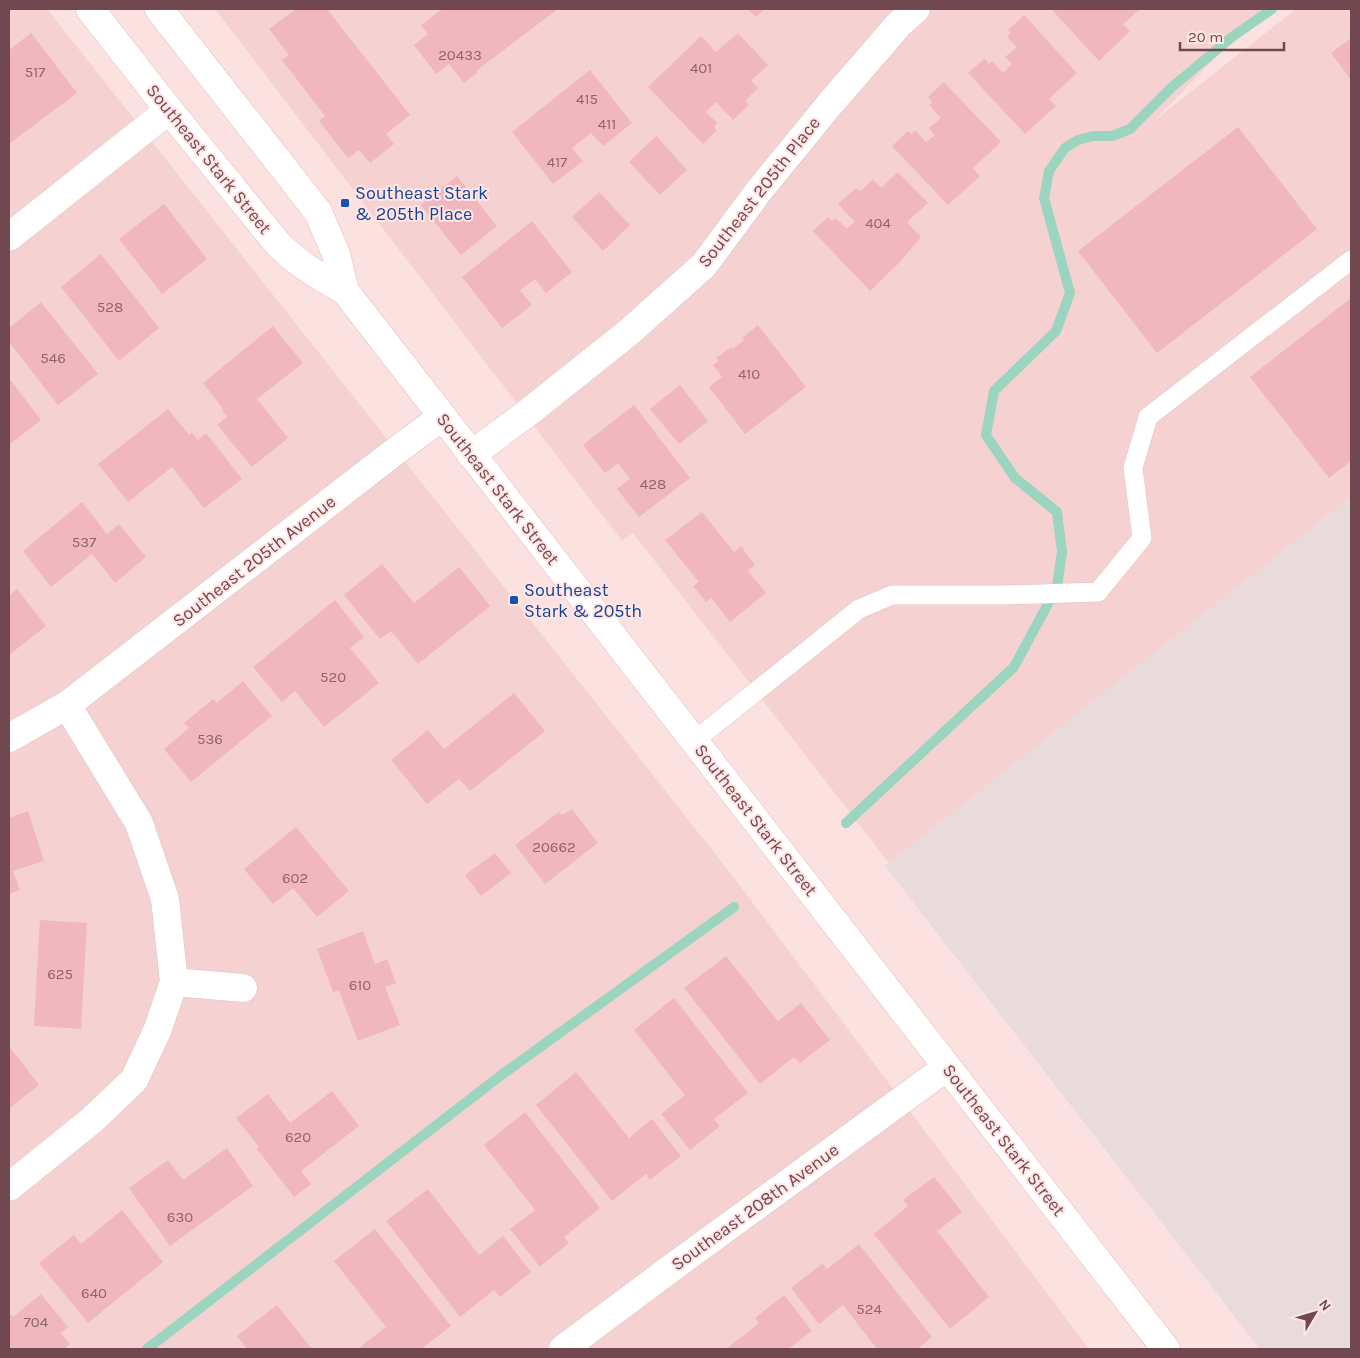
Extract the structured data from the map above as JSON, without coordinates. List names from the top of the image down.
{
  "streets": {
    "street": [
      "Southeast Stark Street",
      "Southeast 205th Place",
      "Southeast 205th Avenue",
      "Southeast 208th Avenue"
    ]
  },
  "crossings": [
    ["Southeast Stark Street", "Southeast 205th Place"],
    ["Southeast Stark Street", "Southeast 205th Avenue"],
    ["Southeast Stark Street", "Southeast 208th Avenue"]
  ],
  "places": {
    "transit": ["Southeast Stark & 205th Place", "Southeast Stark & 205th"]
  },
  "house_numbers": [
    "20433",
    "401",
    "517",
    "415",
    "411",
    "417",
    "404",
    "528",
    "546",
    "410",
    "428",
    "537",
    "520",
    "536",
    "20662",
    "602",
    "625",
    "610",
    "620",
    "630",
    "640",
    "524",
    "704"
  ],
  "scale_bar": "20 m",
  "north": "top right"
}
